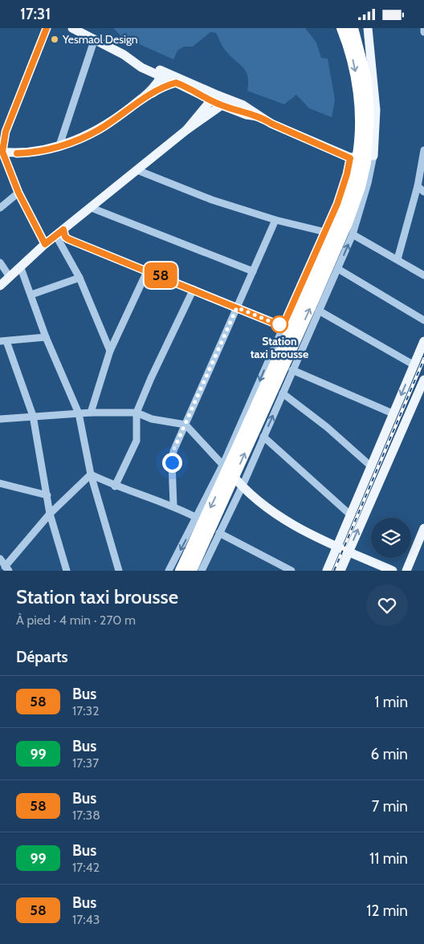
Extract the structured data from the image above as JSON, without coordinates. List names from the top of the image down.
{
  "places": ["Yesmaol Design", "Station taxi brousse"],
  "lines": ["bus line 58"],
  "page": {
    "status": "17:31",
    "on_map": "58",
    "heading": [
      ["Station taxi brousse", "À pied · 4 min · 270 m"],
      "Départs"
    ],
    "list": [
      {
        "mark": "58",
        "name": "Bus",
        "note": "17:32",
        "value": "1 min"
      },
      {
        "mark": "99",
        "name": "Bus",
        "note": "17:37",
        "value": "6 min"
      },
      {
        "mark": "58",
        "name": "Bus",
        "note": "17:38",
        "value": "7 min"
      },
      {
        "mark": "99",
        "name": "Bus",
        "note": "17:42",
        "value": "11 min"
      },
      {
        "mark": "58",
        "name": "Bus",
        "note": "17:43",
        "value": "12 min"
      }
    ]
  }
}
